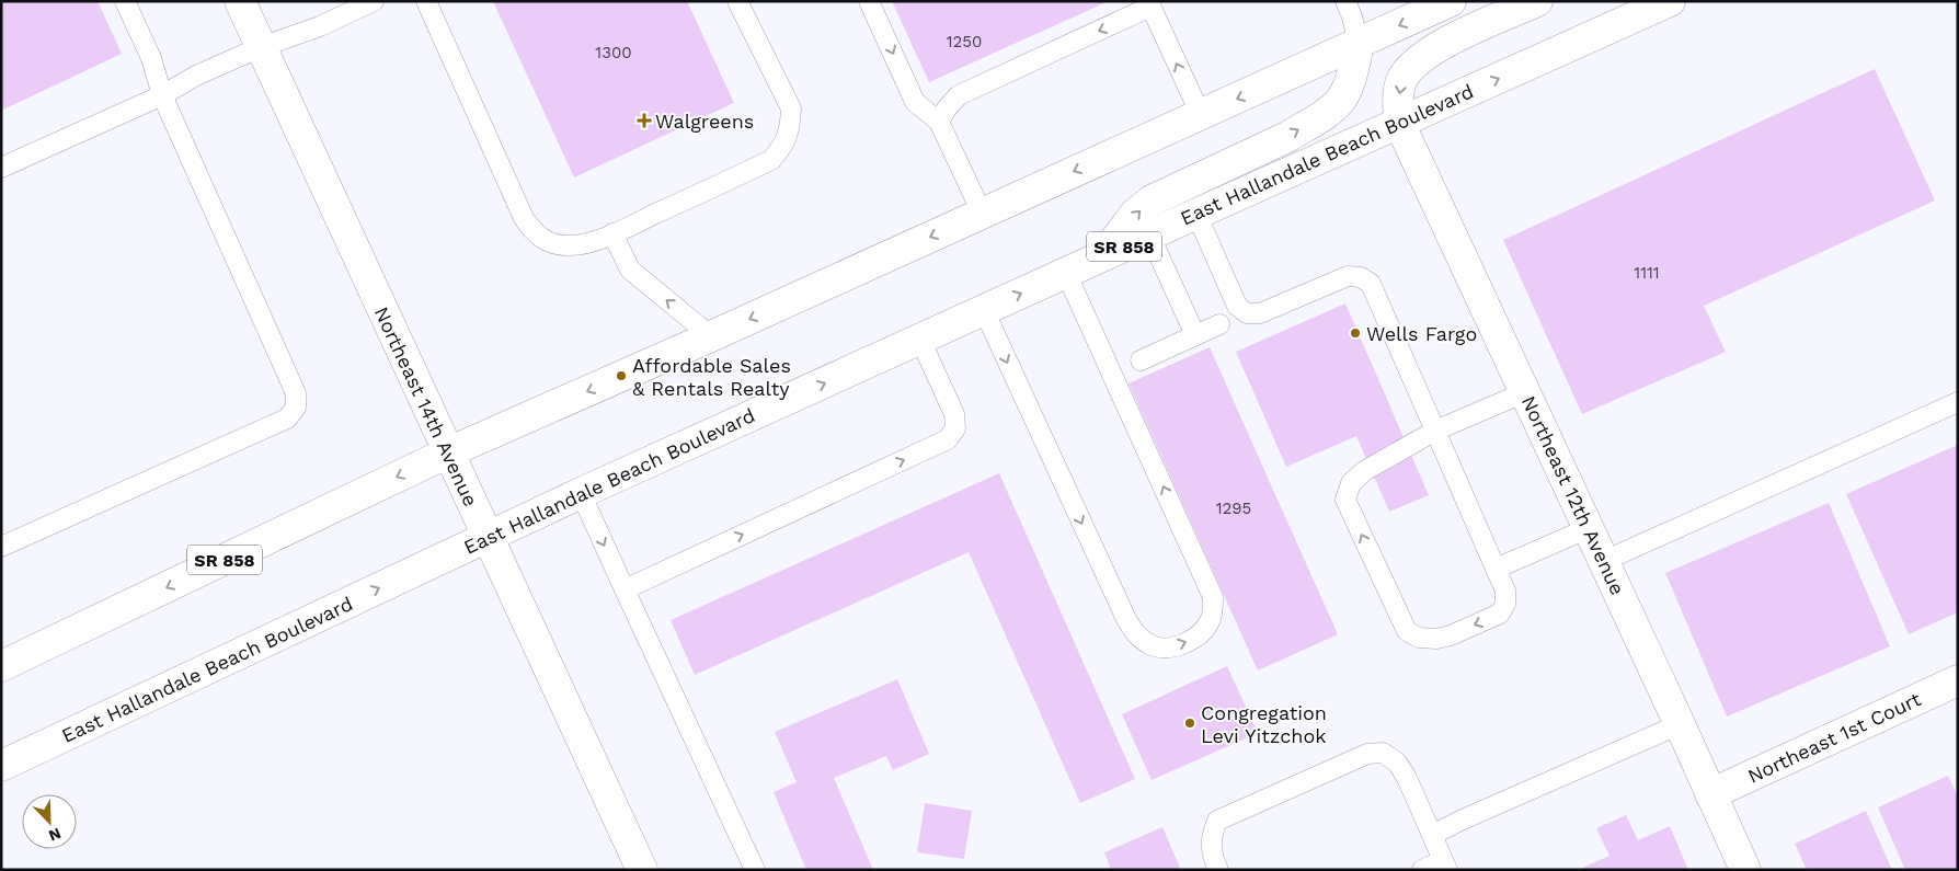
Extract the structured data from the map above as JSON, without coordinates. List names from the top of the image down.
{
  "streets": {
    "main road": [
      "East Hallandale Beach Boulevard",
      "SR 858",
      "Northeast 14th Avenue",
      "Northeast 12th Avenue",
      "Northeast 1st Court"
    ]
  },
  "crossings": [
    ["East Hallandale Beach Boulevard", "Northeast 14th Avenue"],
    ["East Hallandale Beach Boulevard", "Northeast 12th Avenue"],
    ["SR 858", "Northeast 14th Avenue"],
    ["Northeast 12th Avenue", "Northeast 1st Court"]
  ],
  "places": {
    "health": ["Walgreens"],
    "other": ["Wells Fargo", "Affordable Sales & Rentals Realty", "Congregation Levi Yitzchok"]
  },
  "house_numbers": [
    "1250",
    "1300",
    "1111",
    "1295"
  ],
  "north": "bottom right"
}
